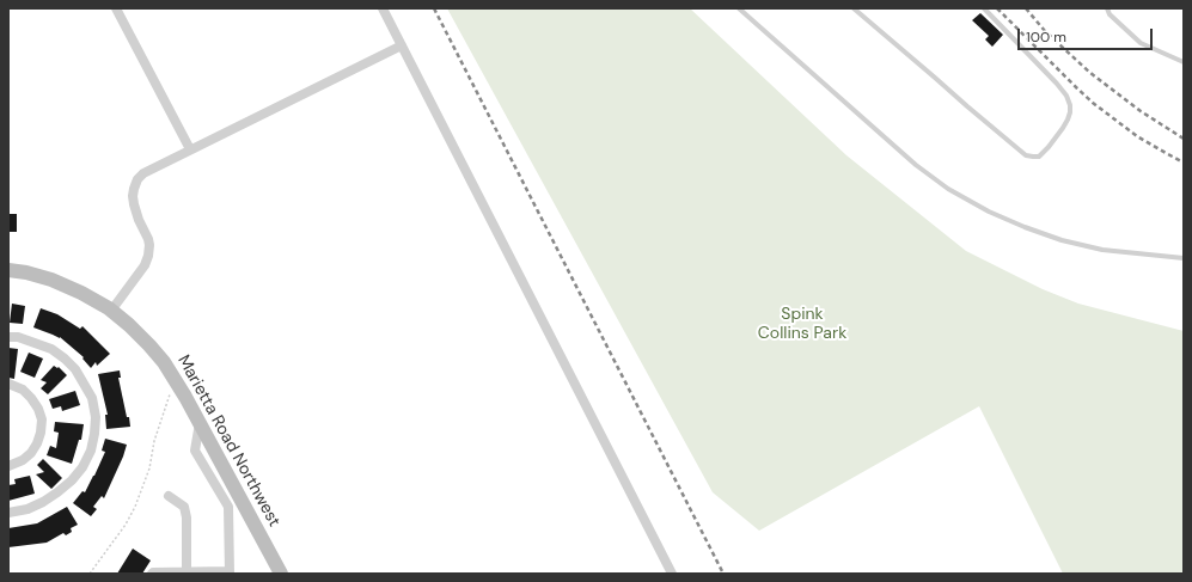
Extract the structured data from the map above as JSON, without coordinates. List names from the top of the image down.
{
  "streets": {
    "main road": ["Marietta Road Northwest"]
  },
  "parks": ["Spink Collins Park"],
  "scale_bar": "100 m"
}
